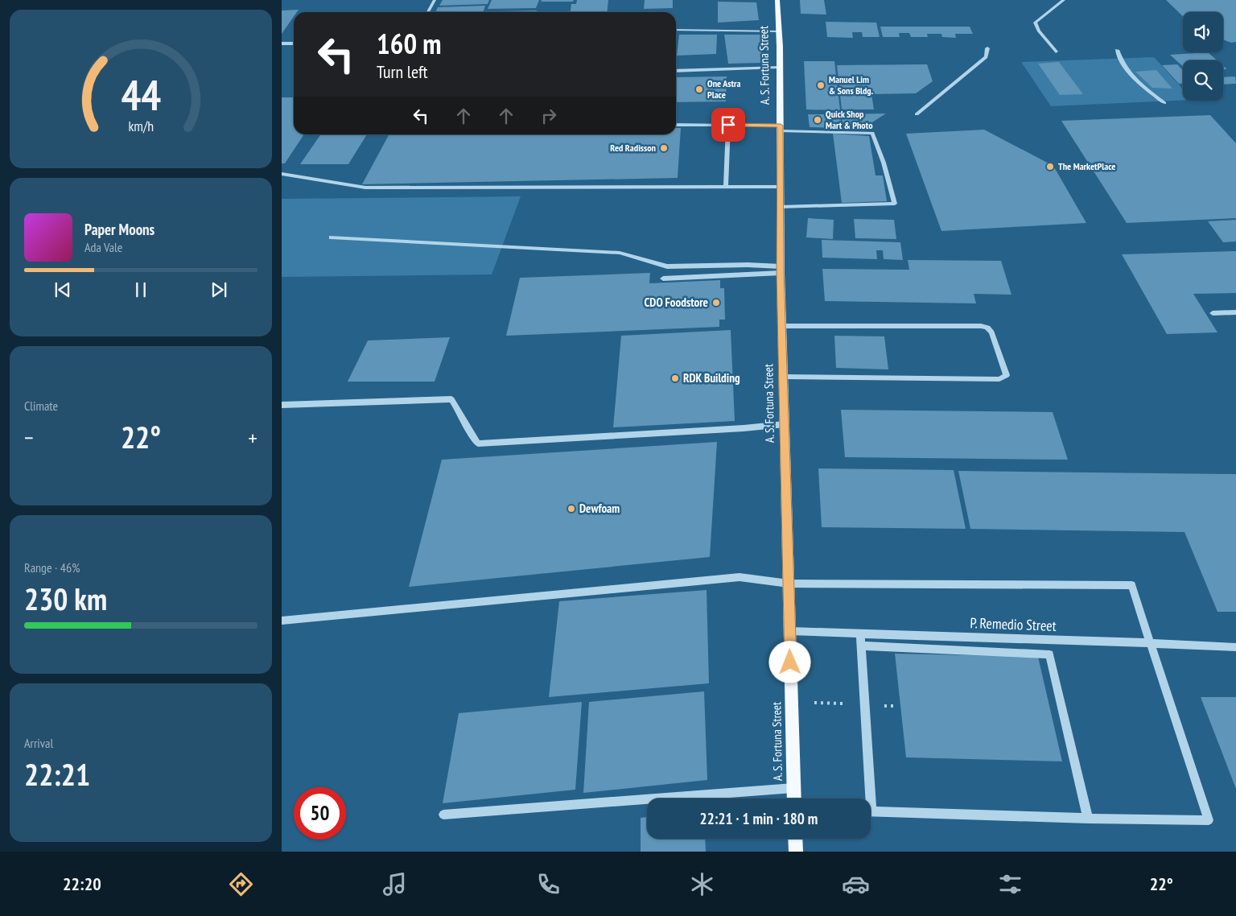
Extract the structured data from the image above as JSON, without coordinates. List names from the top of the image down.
{
  "streets": {
    "main road": ["A. S. Fortuna Street"],
    "street": ["P. Remedio Street"]
  },
  "crossings": [
    ["A. S. Fortuna Street", "P. Remedio Street"]
  ],
  "places": [
    "Manuel Lim & Sons Bldg.",
    "One Astra Place",
    "Quick Shop Mart & Photo",
    "Red Radisson",
    "The MarketPlace",
    "CDO Foodstore",
    "RDK Building",
    "Dewfoam"
  ],
  "page": {
    "turn": ["160 m", "Turn left"],
    "song": ["Paper Moons", "Ada Vale"],
    "tile": [
      "Climate",
      ["Range · 46%", "230 km"],
      ["Arrival", "22:21"]
    ],
    "heat": ["−", "22°", "+"],
    "limit": "50",
    "trip": "22:21 · 1 min · 180 m",
    "tabs": ["22:20", "22°"],
    "gauge": ["44", "km/h"]
  }
}
